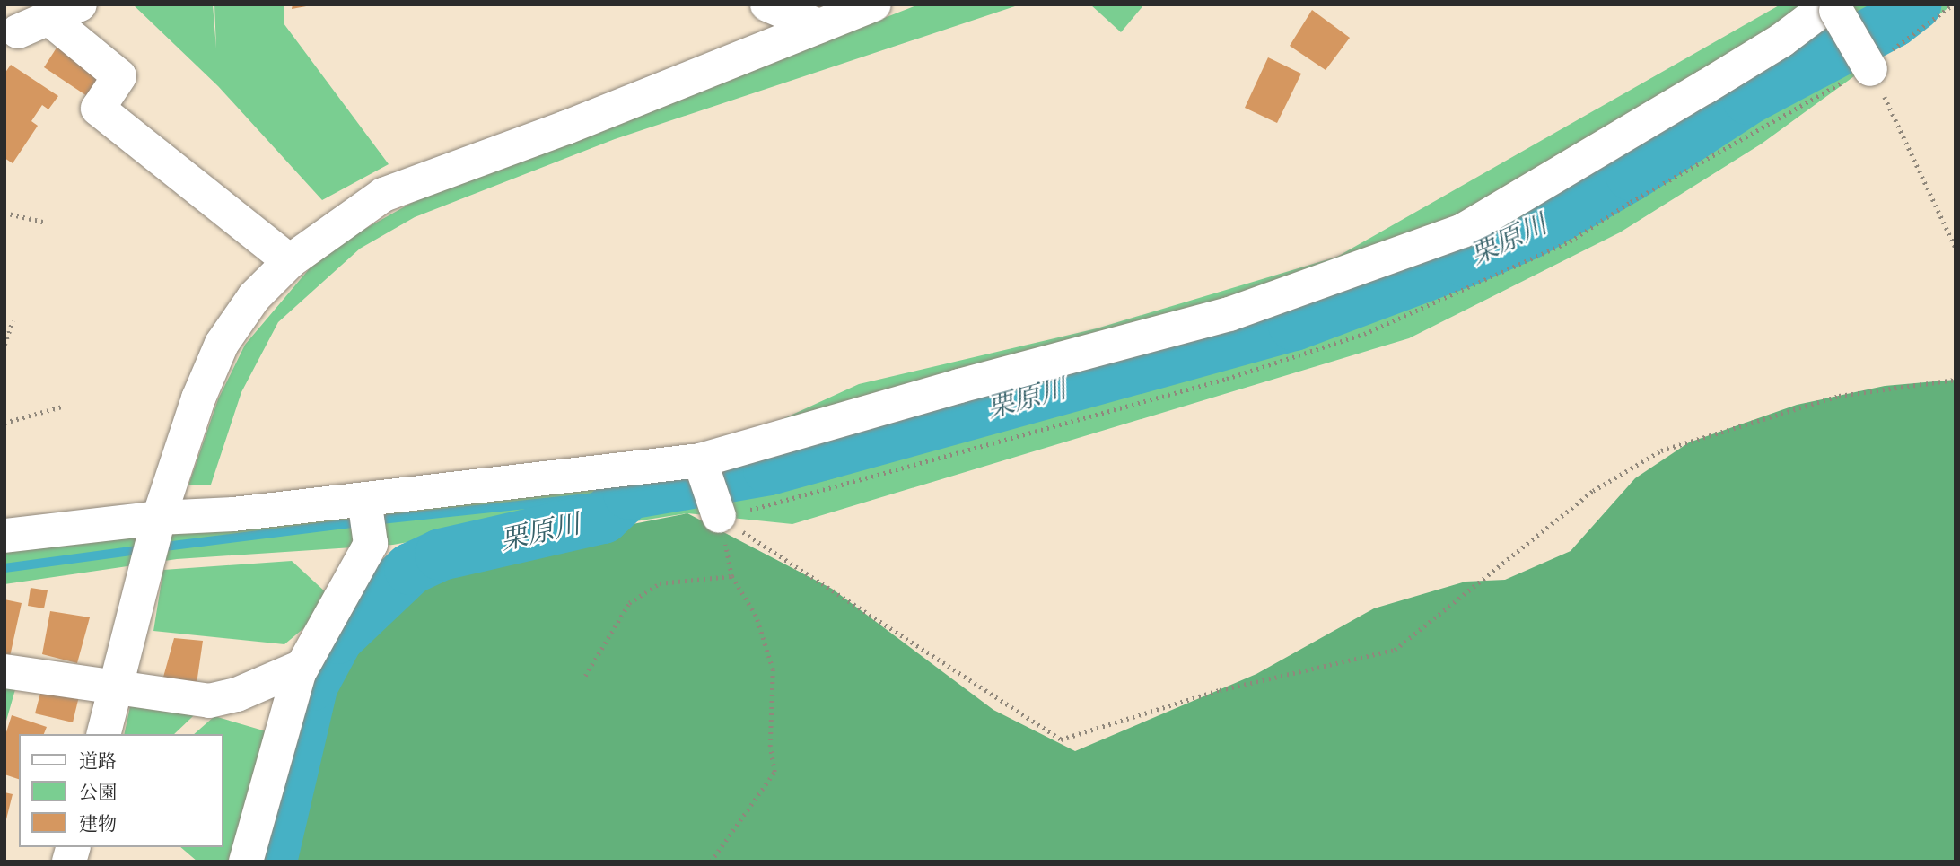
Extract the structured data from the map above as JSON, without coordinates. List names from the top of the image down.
{
  "water": ["栗原川"],
  "legend": ["道路", "公園", "建物"]
}
